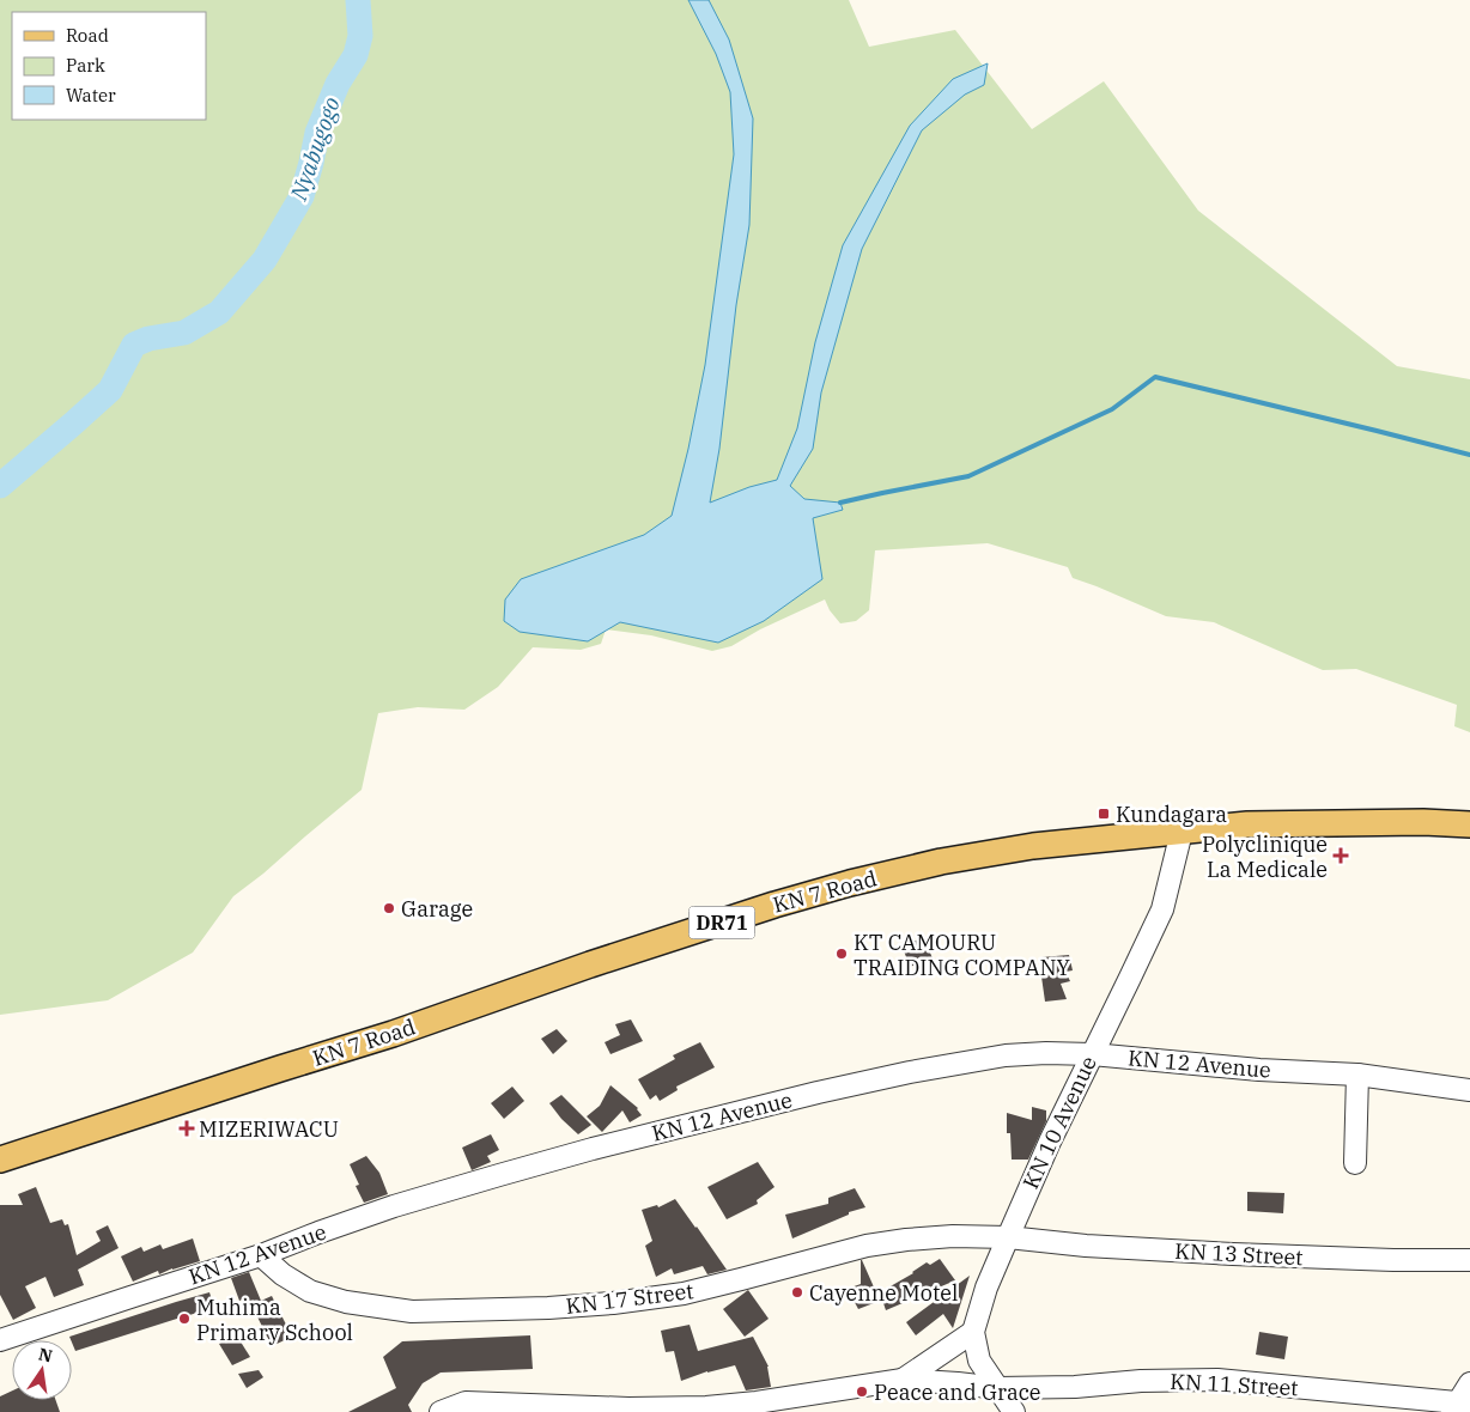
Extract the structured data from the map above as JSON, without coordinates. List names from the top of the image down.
{
  "streets": {
    "main road": ["KN 7 Road", "DR71"],
    "street": [
      "KN 12 Avenue",
      "KN 10 Avenue",
      "KN 13 Street",
      "KN 17 Street",
      "KN 11 Street"
    ]
  },
  "crossings": [
    ["KN 7 Road", "KN 10 Avenue"],
    ["KN 12 Avenue", "KN 10 Avenue"],
    ["KN 12 Avenue", "KN 17 Street"],
    ["KN 10 Avenue", "KN 13 Street"],
    ["KN 10 Avenue", "KN 17 Street"],
    ["KN 10 Avenue", "KN 11 Street"],
    ["KN 13 Street", "KN 17 Street"]
  ],
  "water": ["Nyabugogo"],
  "places": {
    "transit": ["Kundagara"],
    "health": ["Polyclinique La Medicale", "MIZERIWACU"],
    "other": [
      "Garage",
      "KT CAMOURU TRAIDING COMPANY",
      "Cayenne Motel",
      "Muhima Primary School",
      "Peace and Grace"
    ]
  },
  "legend": ["Road", "Park", "Water"],
  "north": "top"
}
